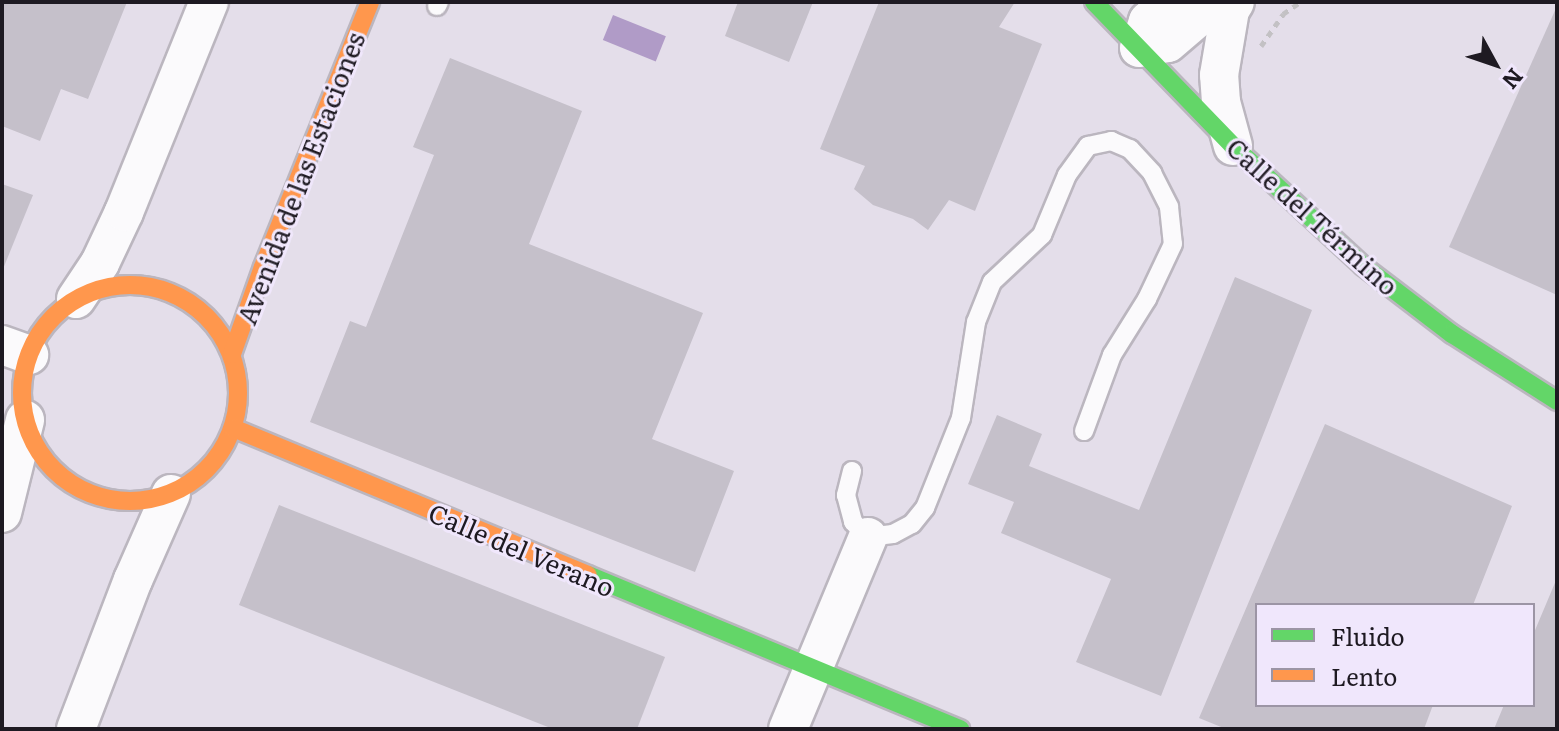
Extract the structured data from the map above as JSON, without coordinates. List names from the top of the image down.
{
  "streets": {
    "street": ["Avenida de las Estaciones", "Calle del Término", "Calle del Verano"]
  },
  "crossings": [
    ["Avenida de las Estaciones", "Calle del Verano"]
  ],
  "legend": ["Fluido", "Lento"],
  "north": "bottom right"
}
